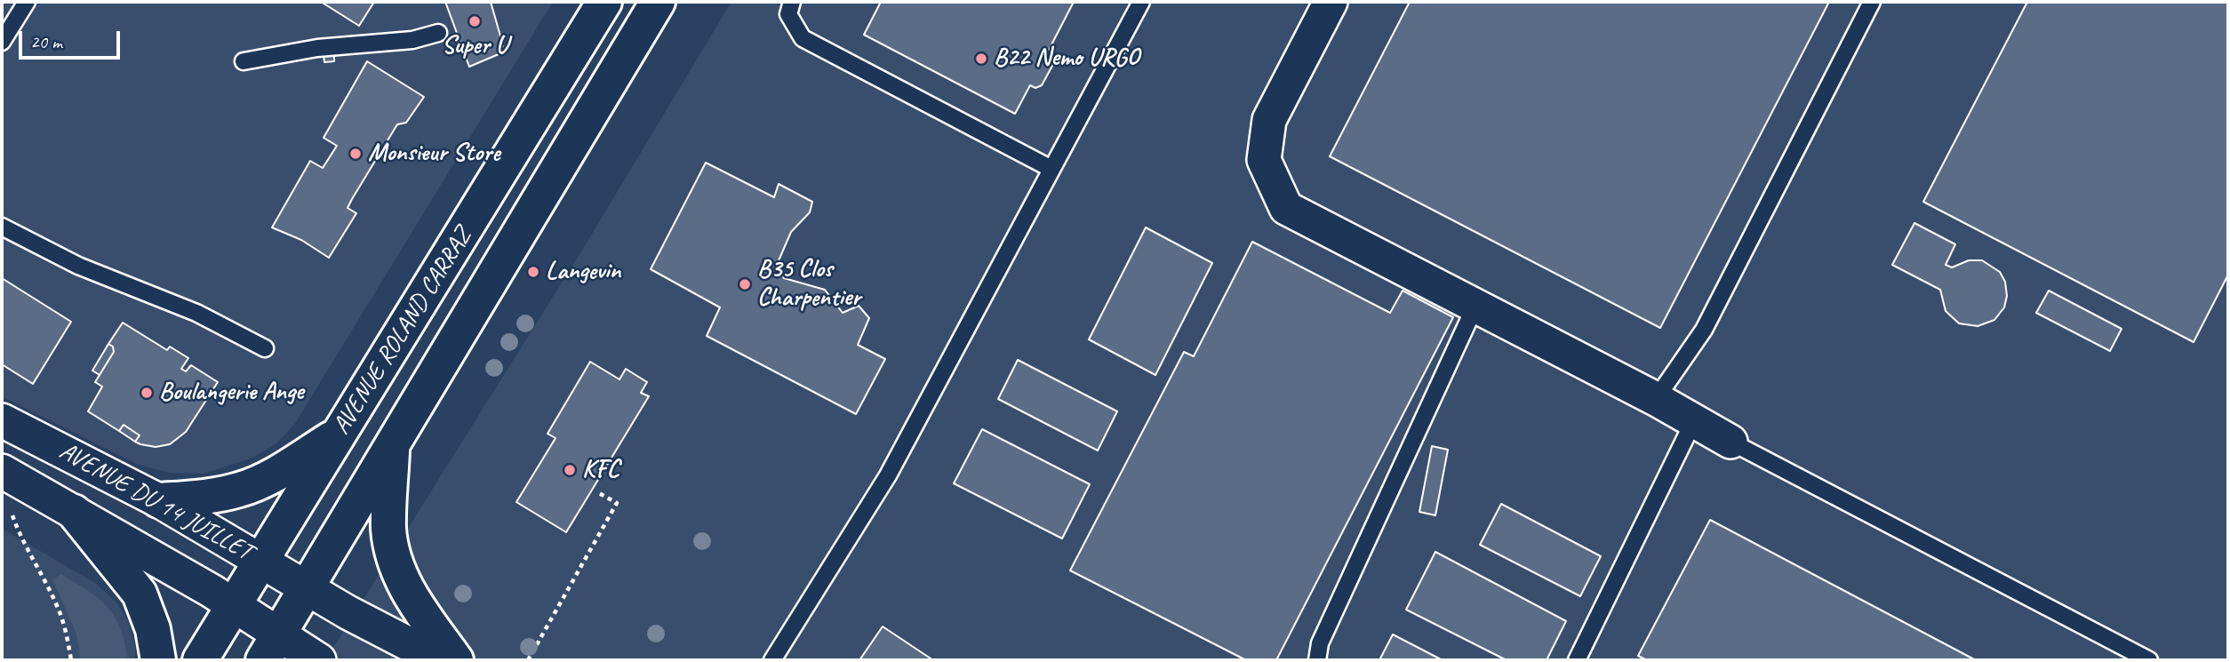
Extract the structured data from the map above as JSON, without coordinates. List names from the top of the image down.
{
  "streets": {
    "main road": ["AVENUE ROLAND CARRAZ"],
    "street": ["AVENUE DU 14 JUILLET"]
  },
  "crossings": [
    ["AVENUE ROLAND CARRAZ", "AVENUE DU 14 JUILLET"]
  ],
  "places": [
    "Super U",
    "B22 Nemo URGO",
    "Monsieur Store",
    "Langevin",
    "B35 Clos Charpentier",
    "Boulangerie Ange",
    "KFC"
  ],
  "scale_bar": "20 m"
}
